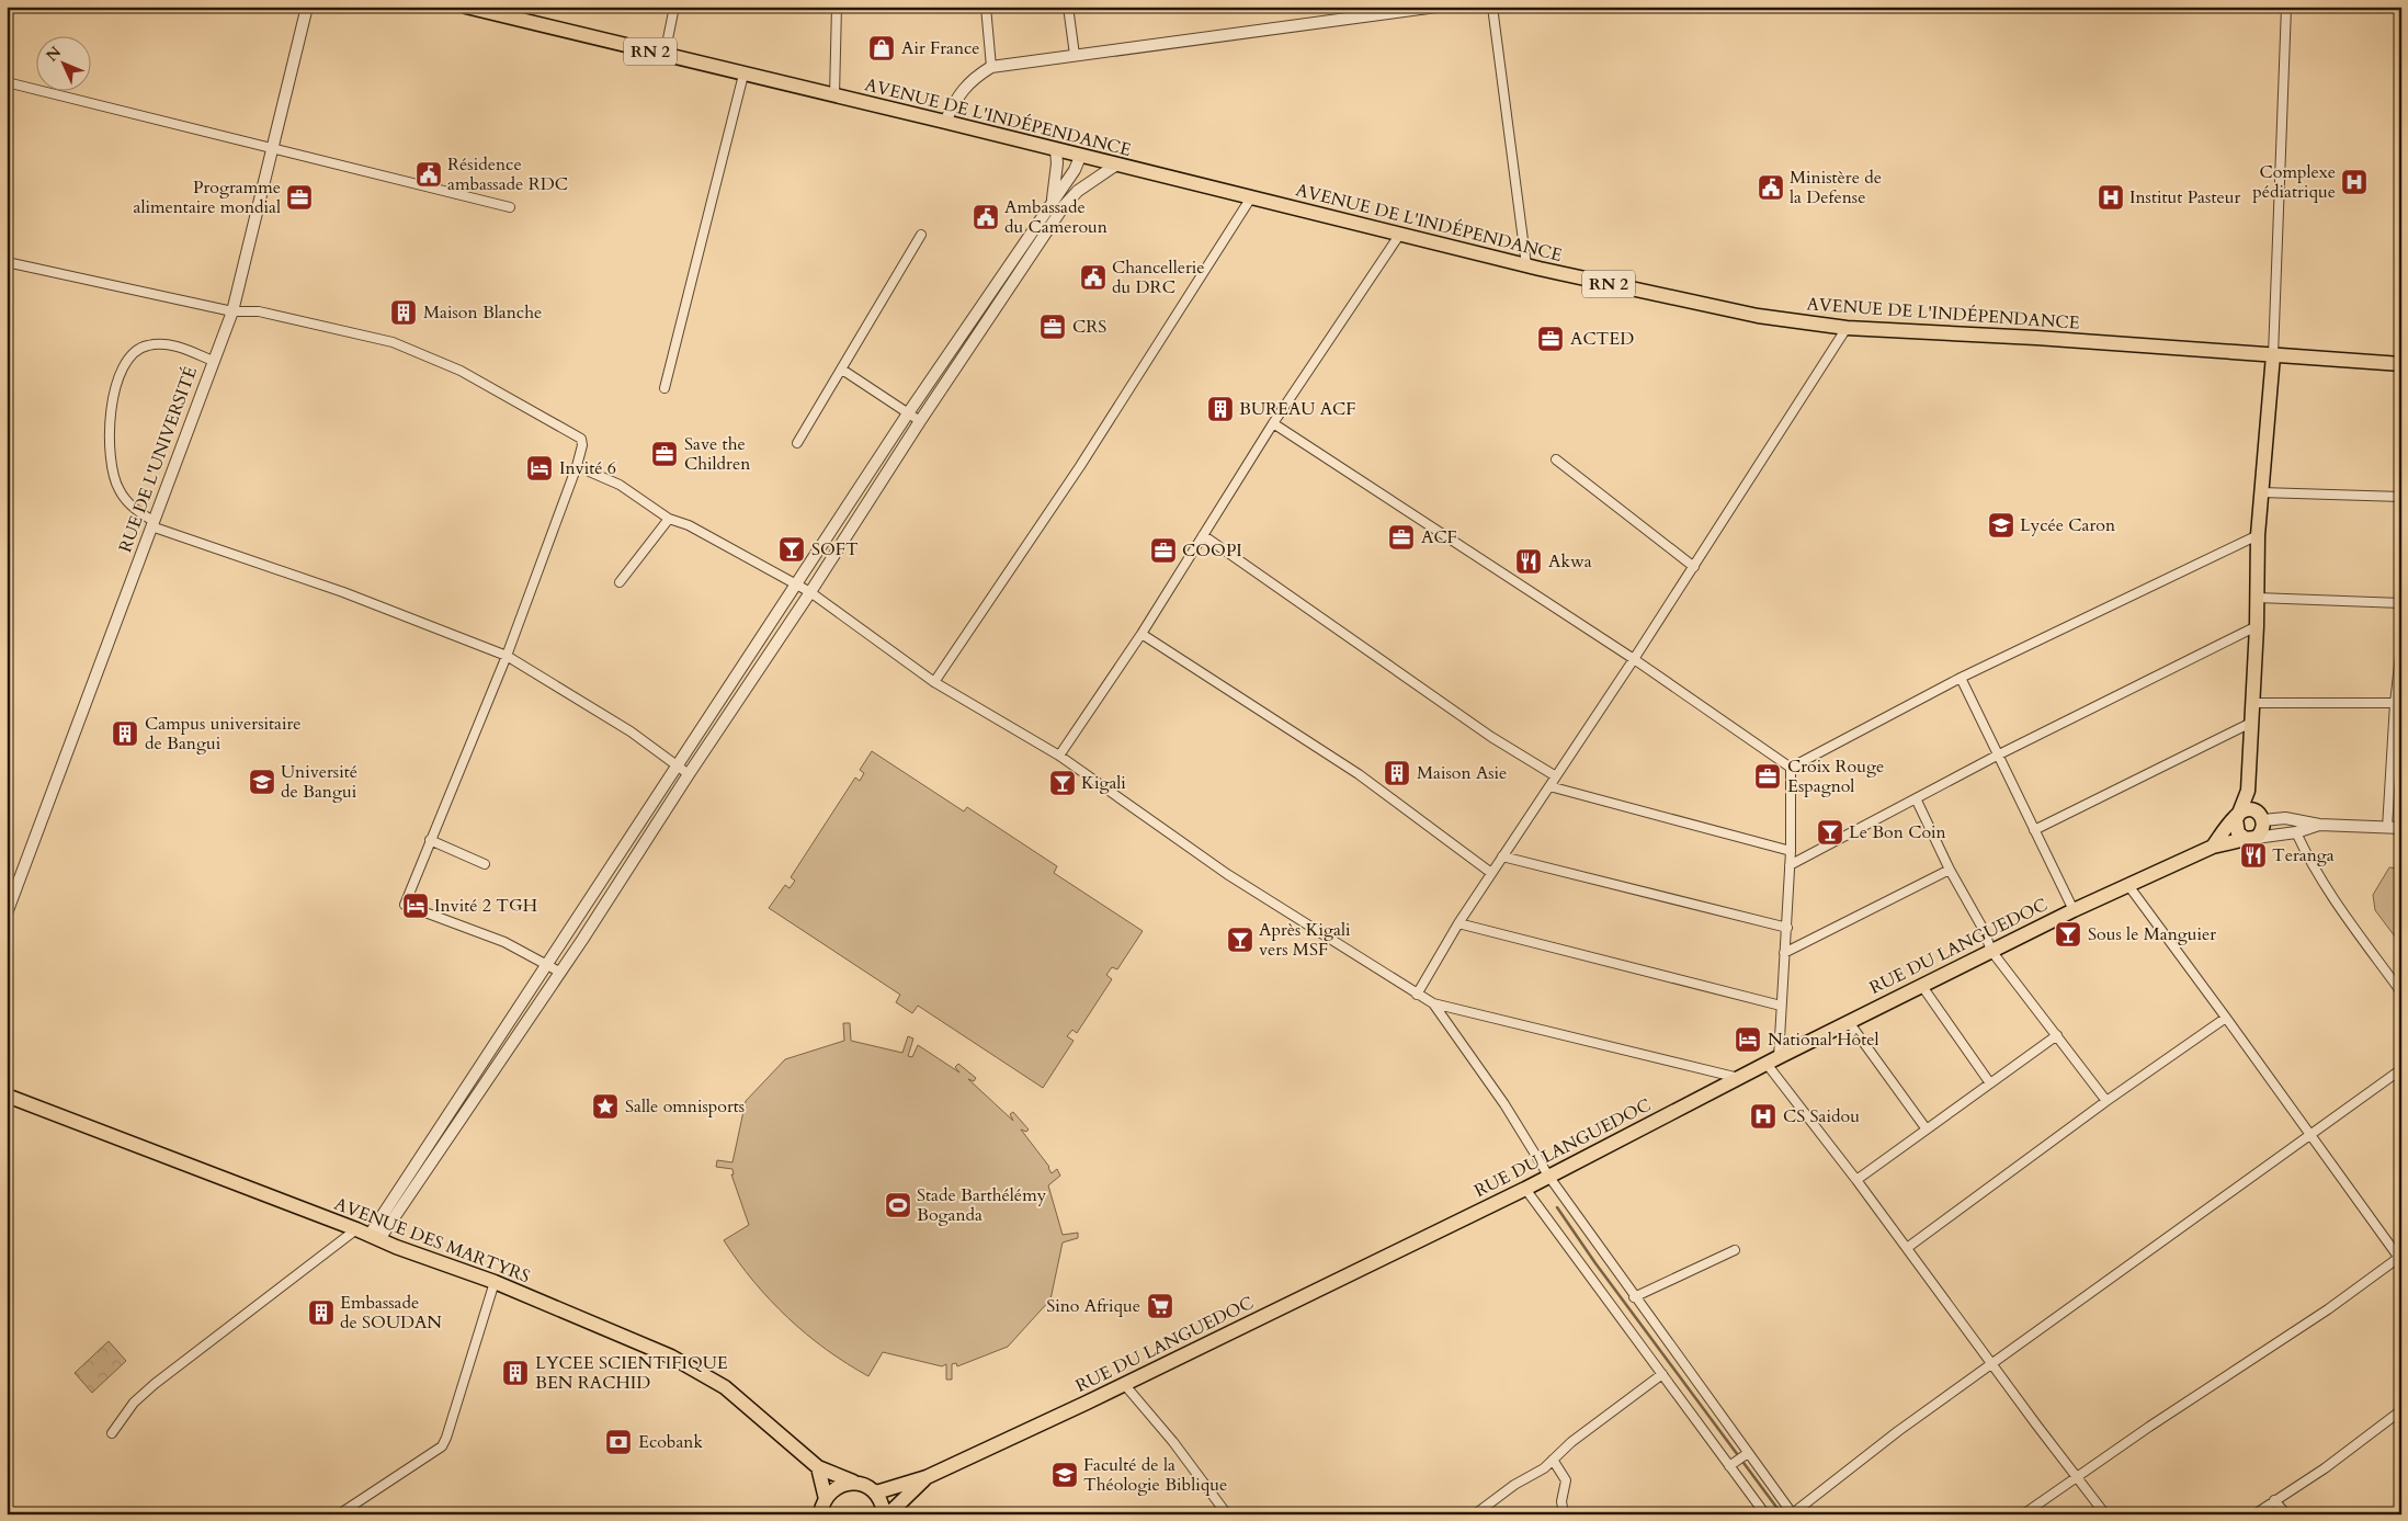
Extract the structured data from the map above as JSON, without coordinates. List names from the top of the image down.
{
  "streets": {
    "main road": [
      "RN 2",
      "AVENUE DE L'INDÉPENDANCE",
      "RUE DU LANGUEDOC",
      "AVENUE DES MARTYRS"
    ],
    "street": ["RUE DE L'UNIVERSITÉ"]
  },
  "crossings": [
    ["RUE DU LANGUEDOC", "AVENUE DES MARTYRS"]
  ],
  "places": {
    "shop": ["Air France"],
    "public building": [
      "Résidence ambassade RDC",
      "Ministère de la Defense",
      "Ambassade du Cameroun",
      "Chancellerie du DRC"
    ],
    "hospital": ["Complexe pédiatrique", "Institut Pasteur", "CS Saidou"],
    "office": [
      "Programme alimentaire mondial",
      "CRS",
      "ACTED",
      "Save the Children",
      "ACF",
      "COOPI",
      "Croix Rouge Espagnol"
    ],
    "building": [
      "Maison Blanche",
      "BUREAU ACF",
      "Campus universitaire de Bangui",
      "Maison Asie",
      "Embassade de SOUDAN",
      "LYCEE SCIENTIFIQUE BEN RACHID"
    ],
    "hotel": ["Invité 6", "Invité 2 TGH", "National Hôtel"],
    "school or university": ["Lycée Caron", "Université de Bangui", "Faculté de la Théologie Biblique"],
    "bar": [
      "SOFT",
      "Kigali",
      "Le Bon Coin",
      "Sous le Manguier",
      "Après Kigali vers MSF"
    ],
    "restaurant": ["Akwa", "Teranga"],
    "place": ["Salle omnisports"],
    "sports": ["Stade Barthélémy Boganda"],
    "supermarket": ["Sino Afrique"],
    "bank": ["Ecobank"]
  },
  "north": "top left"
}
